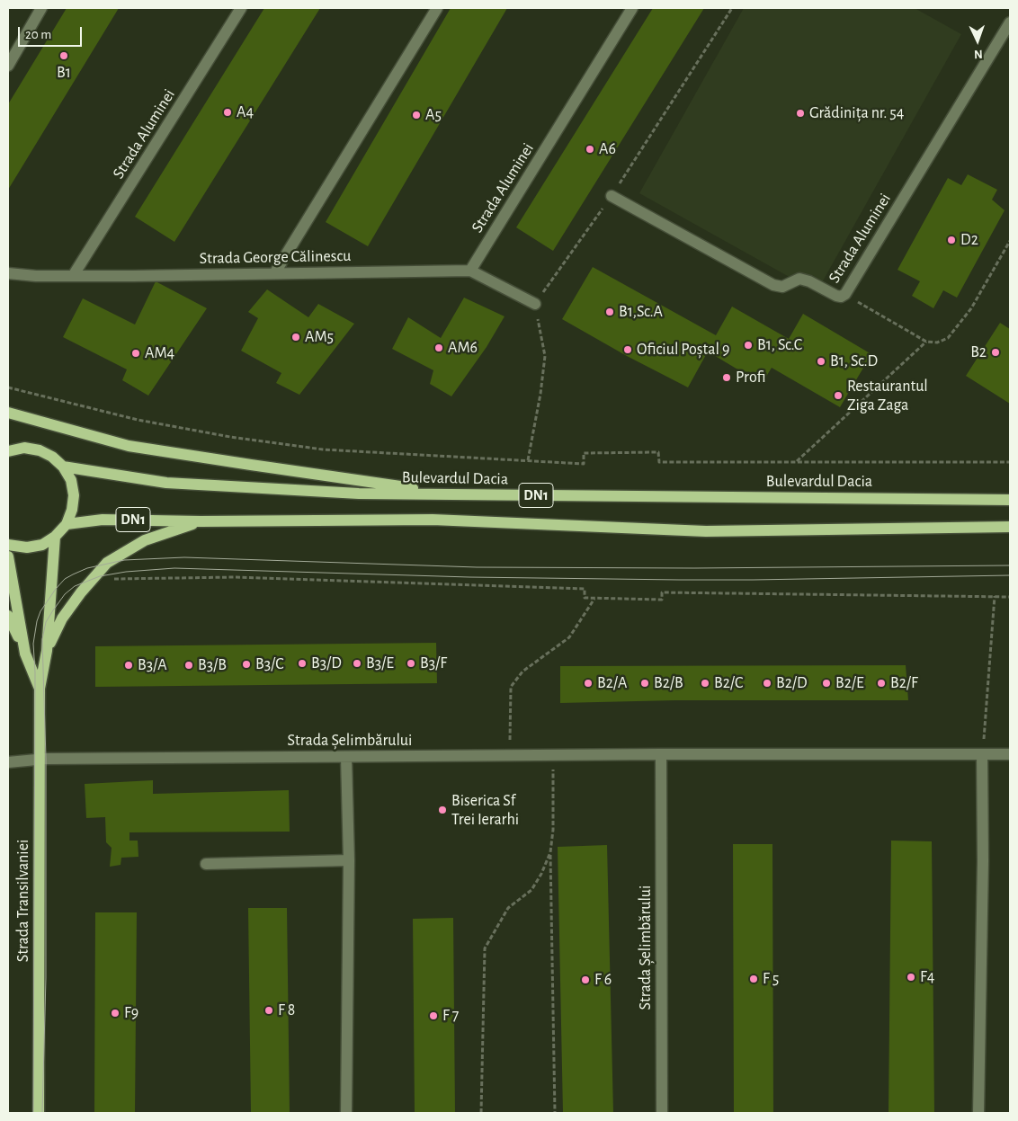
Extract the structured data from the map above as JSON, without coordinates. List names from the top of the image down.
{
  "streets": {
    "main road": ["Bulevardul Dacia", "DN1", "Strada Transilvaniei"],
    "street": ["Strada Aluminei", "Strada George Călinescu", "Strada Șelimbărului"]
  },
  "crossings": [
    ["Strada Aluminei", "Strada George Călinescu"],
    ["Bulevardul Dacia", "DN1"],
    ["DN1", "Strada Transilvaniei"],
    ["Strada Șelimbărului", "Strada Transilvaniei"]
  ],
  "places": [
    "B1",
    "A4",
    "Grădinița nr. 54",
    "A5",
    "A6",
    "D2",
    "B1,Sc.A",
    "AM5",
    "B1, Sc.C",
    "AM6",
    "Oficiul Poștal 9",
    "B2",
    "AM4",
    "B1, Sc.D",
    "Profi",
    "Restaurantul Ziga Zaga",
    "B3/D",
    "B3/E",
    "B3/F",
    "B3/C",
    "B3/A",
    "B3/B",
    "B2/A",
    "B2/B",
    "B2/C",
    "B2/D",
    "B2/E",
    "B2/F",
    "Biserica Sf Trei Ierarhi",
    "F4",
    "F 5",
    "F 6",
    "F 8",
    "F9",
    "F 7"
  ],
  "scale_bar": "20 m",
  "north": "bottom"
}
